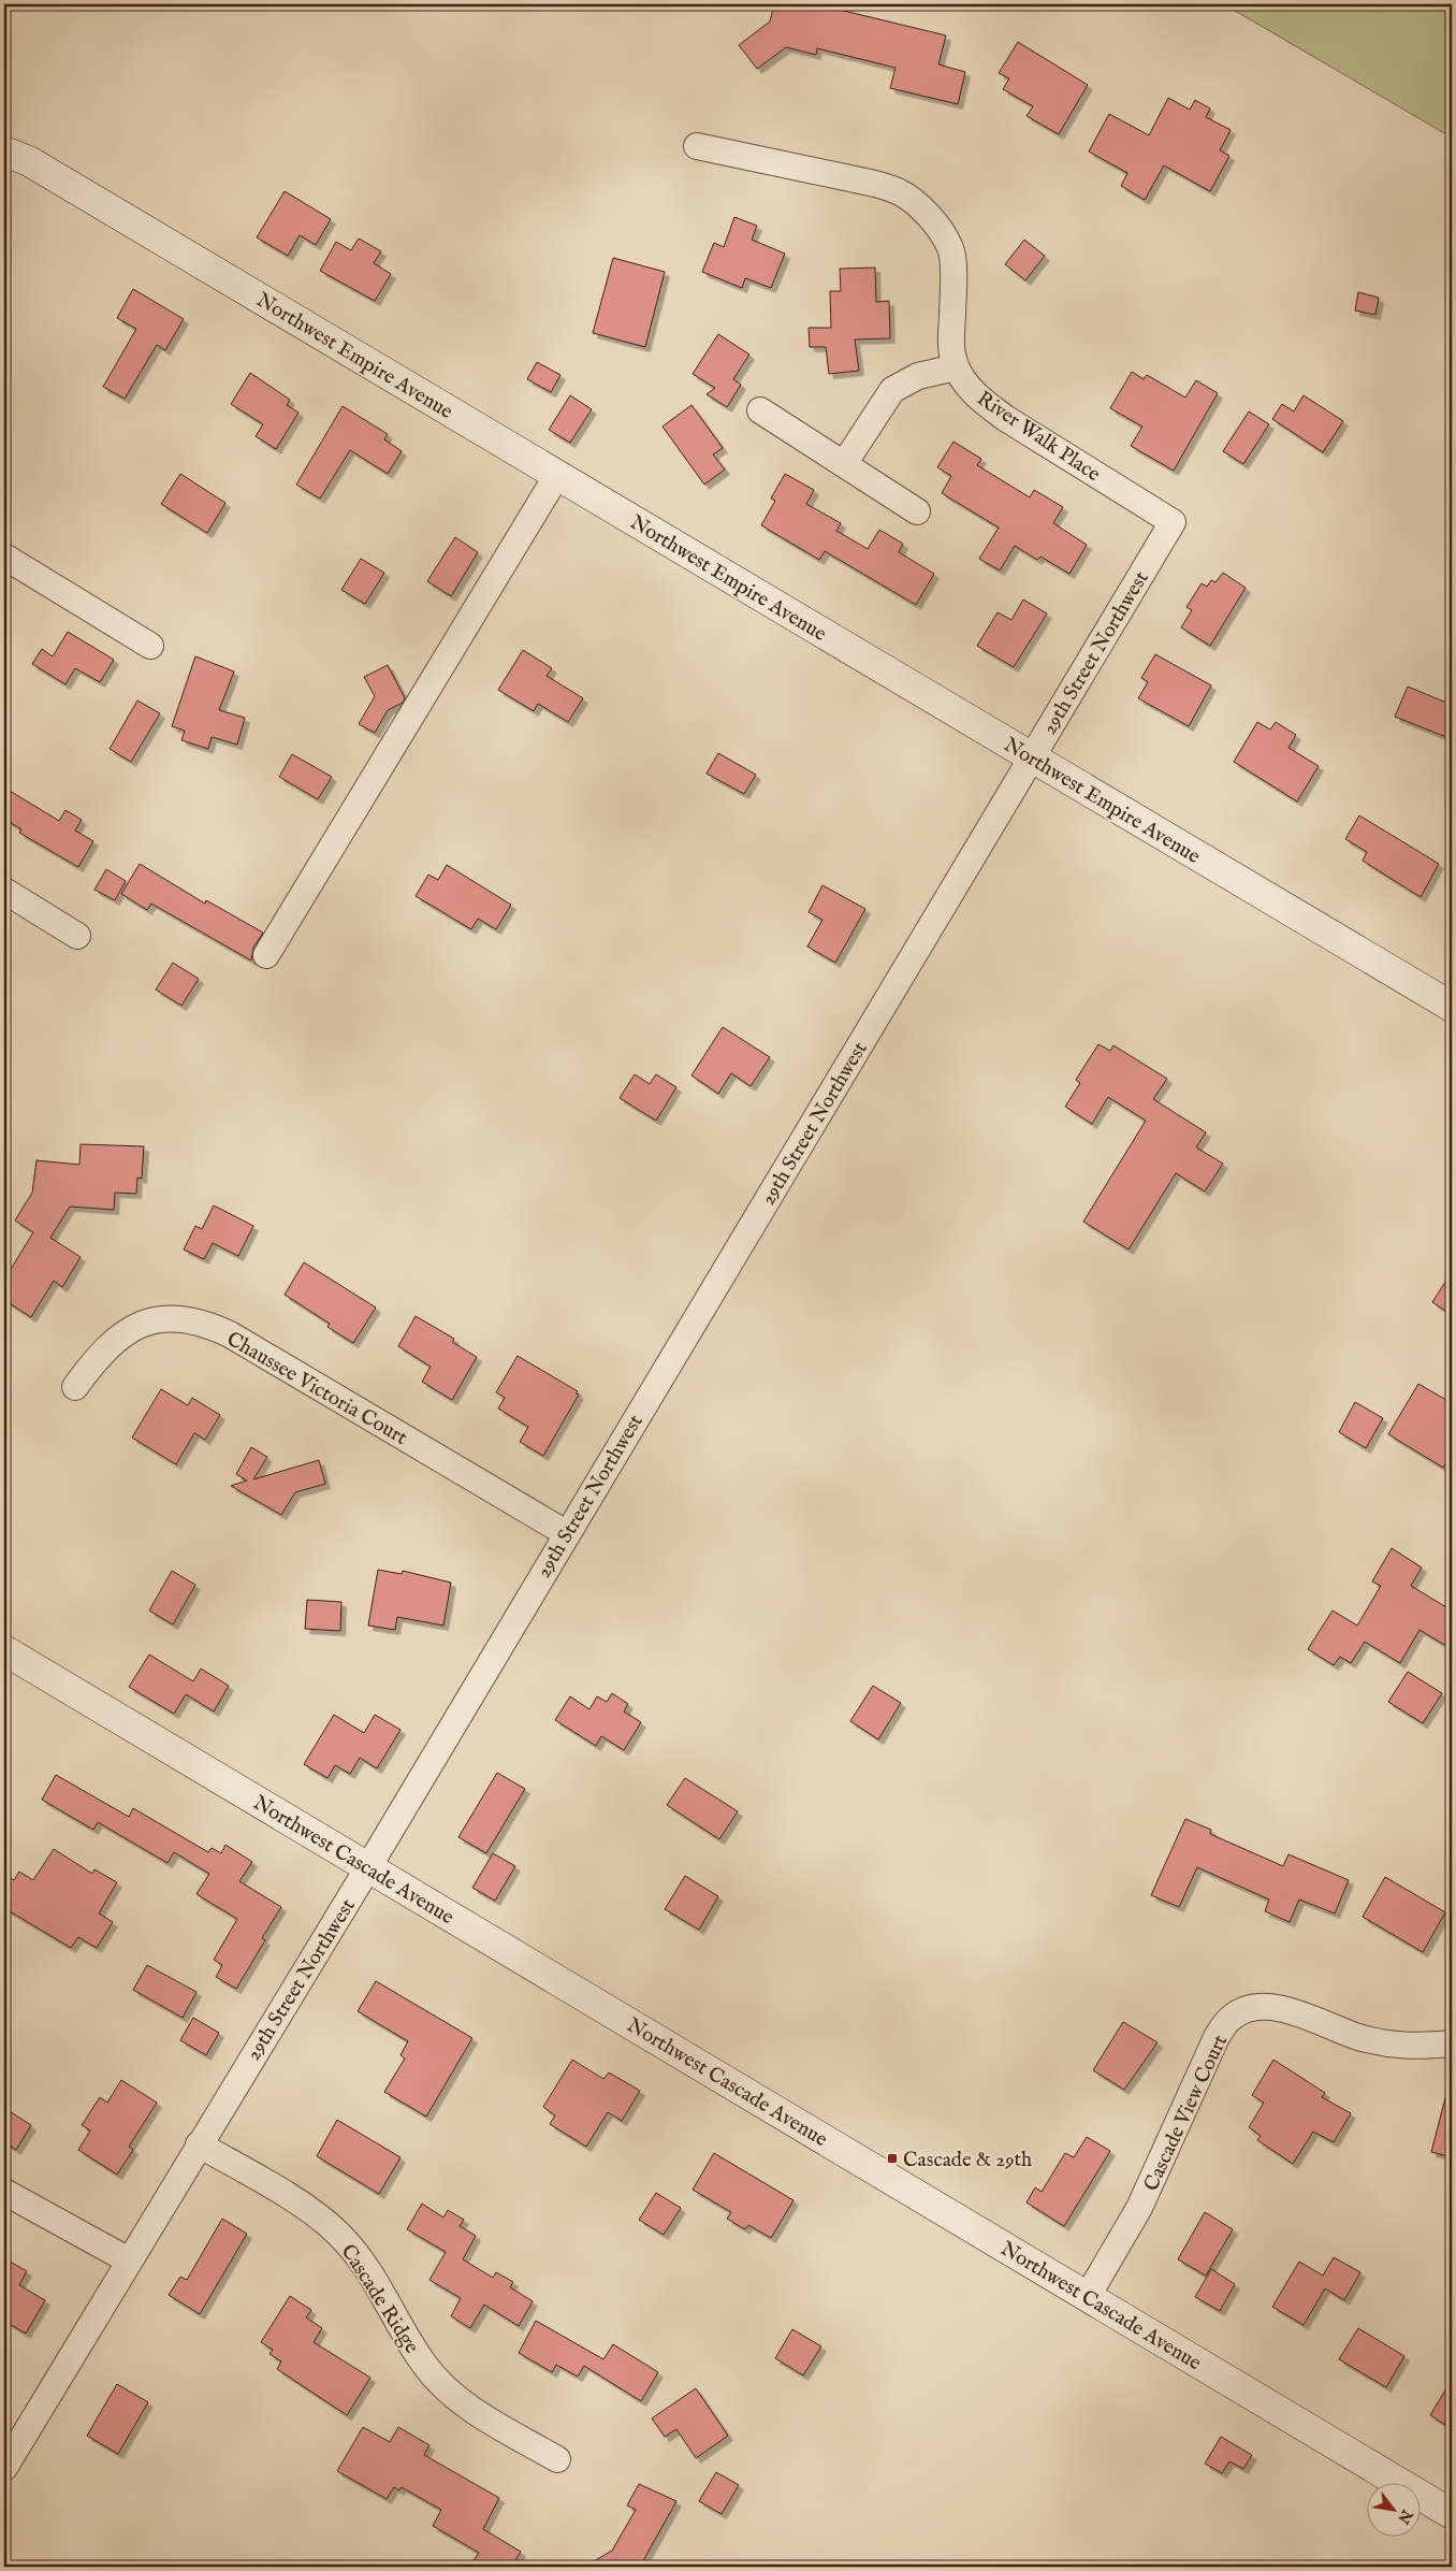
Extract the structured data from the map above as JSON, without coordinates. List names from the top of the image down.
{
  "streets": {
    "street": [
      "Northwest Empire Avenue",
      "River Walk Place",
      "29th Street Northwest",
      "Chaussee Victoria Court",
      "Northwest Cascade Avenue",
      "Cascade View Court",
      "Cascade Ridge"
    ]
  },
  "crossings": [
    ["Northwest Empire Avenue", "29th Street Northwest"],
    ["River Walk Place", "29th Street Northwest"],
    ["29th Street Northwest", "Chaussee Victoria Court"],
    ["29th Street Northwest", "Northwest Cascade Avenue"],
    ["29th Street Northwest", "Cascade Ridge"],
    ["Northwest Cascade Avenue", "Cascade View Court"]
  ],
  "places": {
    "transit": ["Cascade & 29th"]
  },
  "north": "bottom right"
}
